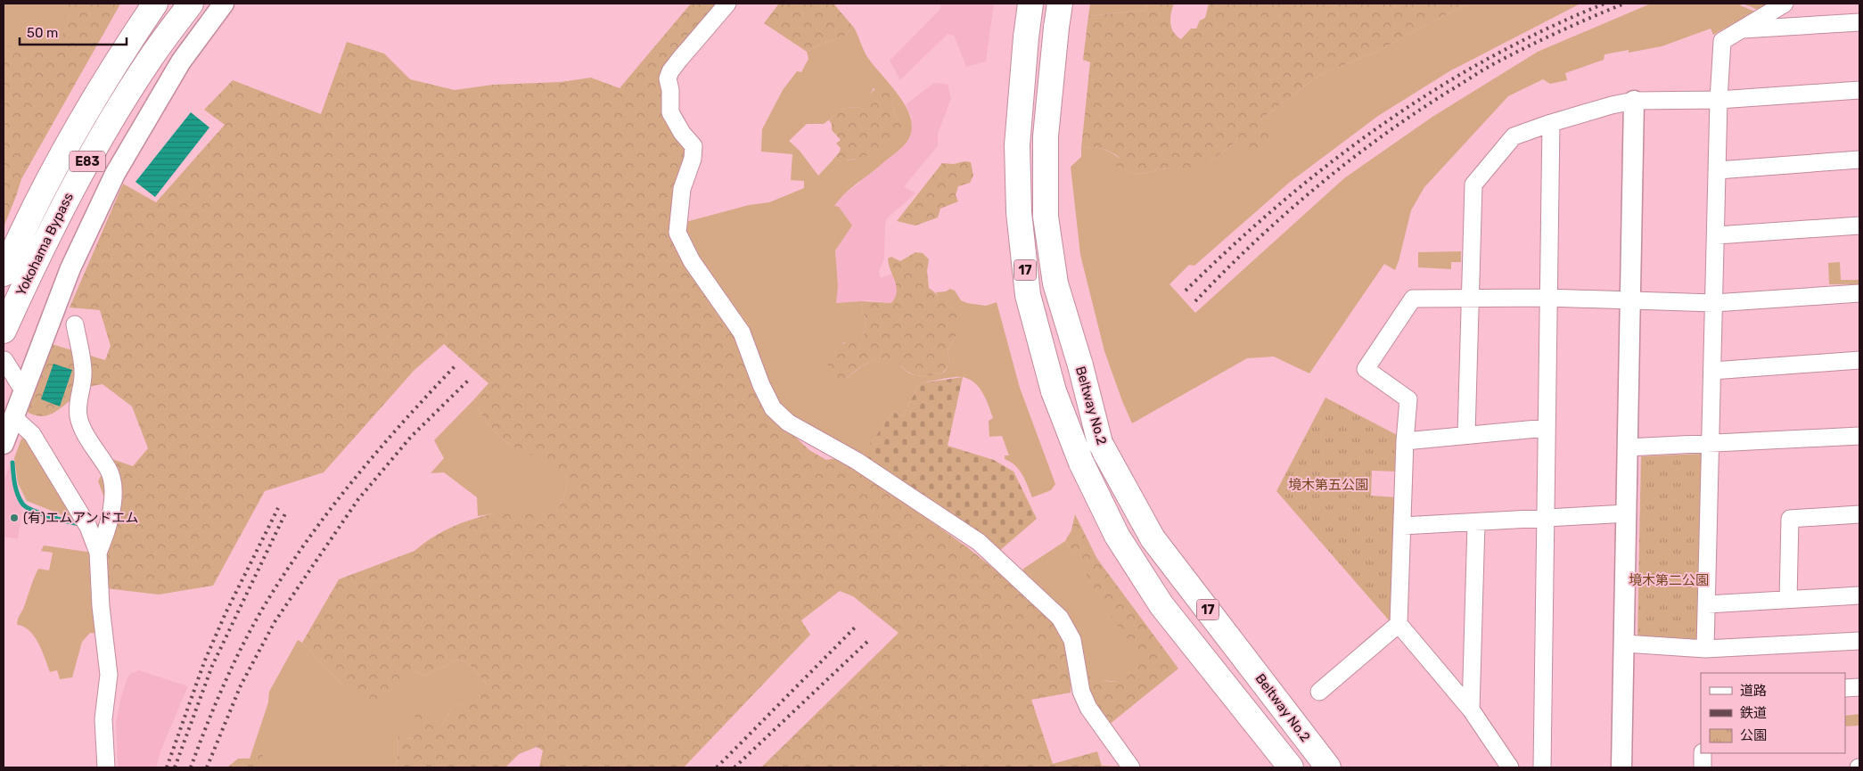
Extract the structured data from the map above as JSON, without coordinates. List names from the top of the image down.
{
  "streets": {
    "main road": [
      "E83",
      "Yokohama Bypass",
      "17",
      "Beltway No.2"
    ]
  },
  "parks": ["境木第五公園", "境木第二公園"],
  "places": ["(有)エムアンドエム"],
  "legend": ["道路", "鉄道", "公園"],
  "scale_bar": "50 m"
}
